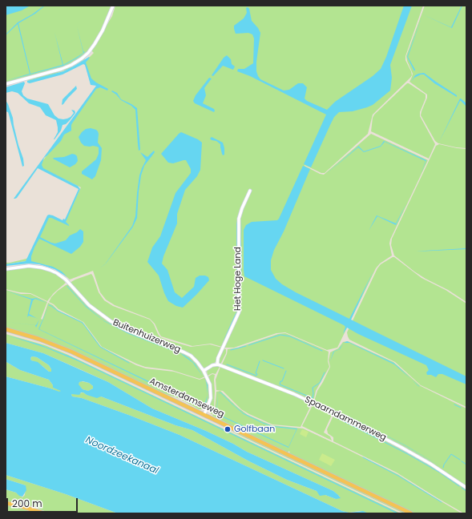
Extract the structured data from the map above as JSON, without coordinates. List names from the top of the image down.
{
  "streets": {
    "main road": ["Amsterdamseweg"],
    "street": ["Het Hoge Land", "Buitenhuizerweg", "Spaarndammerweg"]
  },
  "crossings": [
    ["Het Hoge Land", "Spaarndammerweg"],
    ["Buitenhuizerweg", "Amsterdamseweg"]
  ],
  "water": ["Noordzeekanaal"],
  "places": ["Golfbaan"],
  "scale_bar": "200 m"
}
